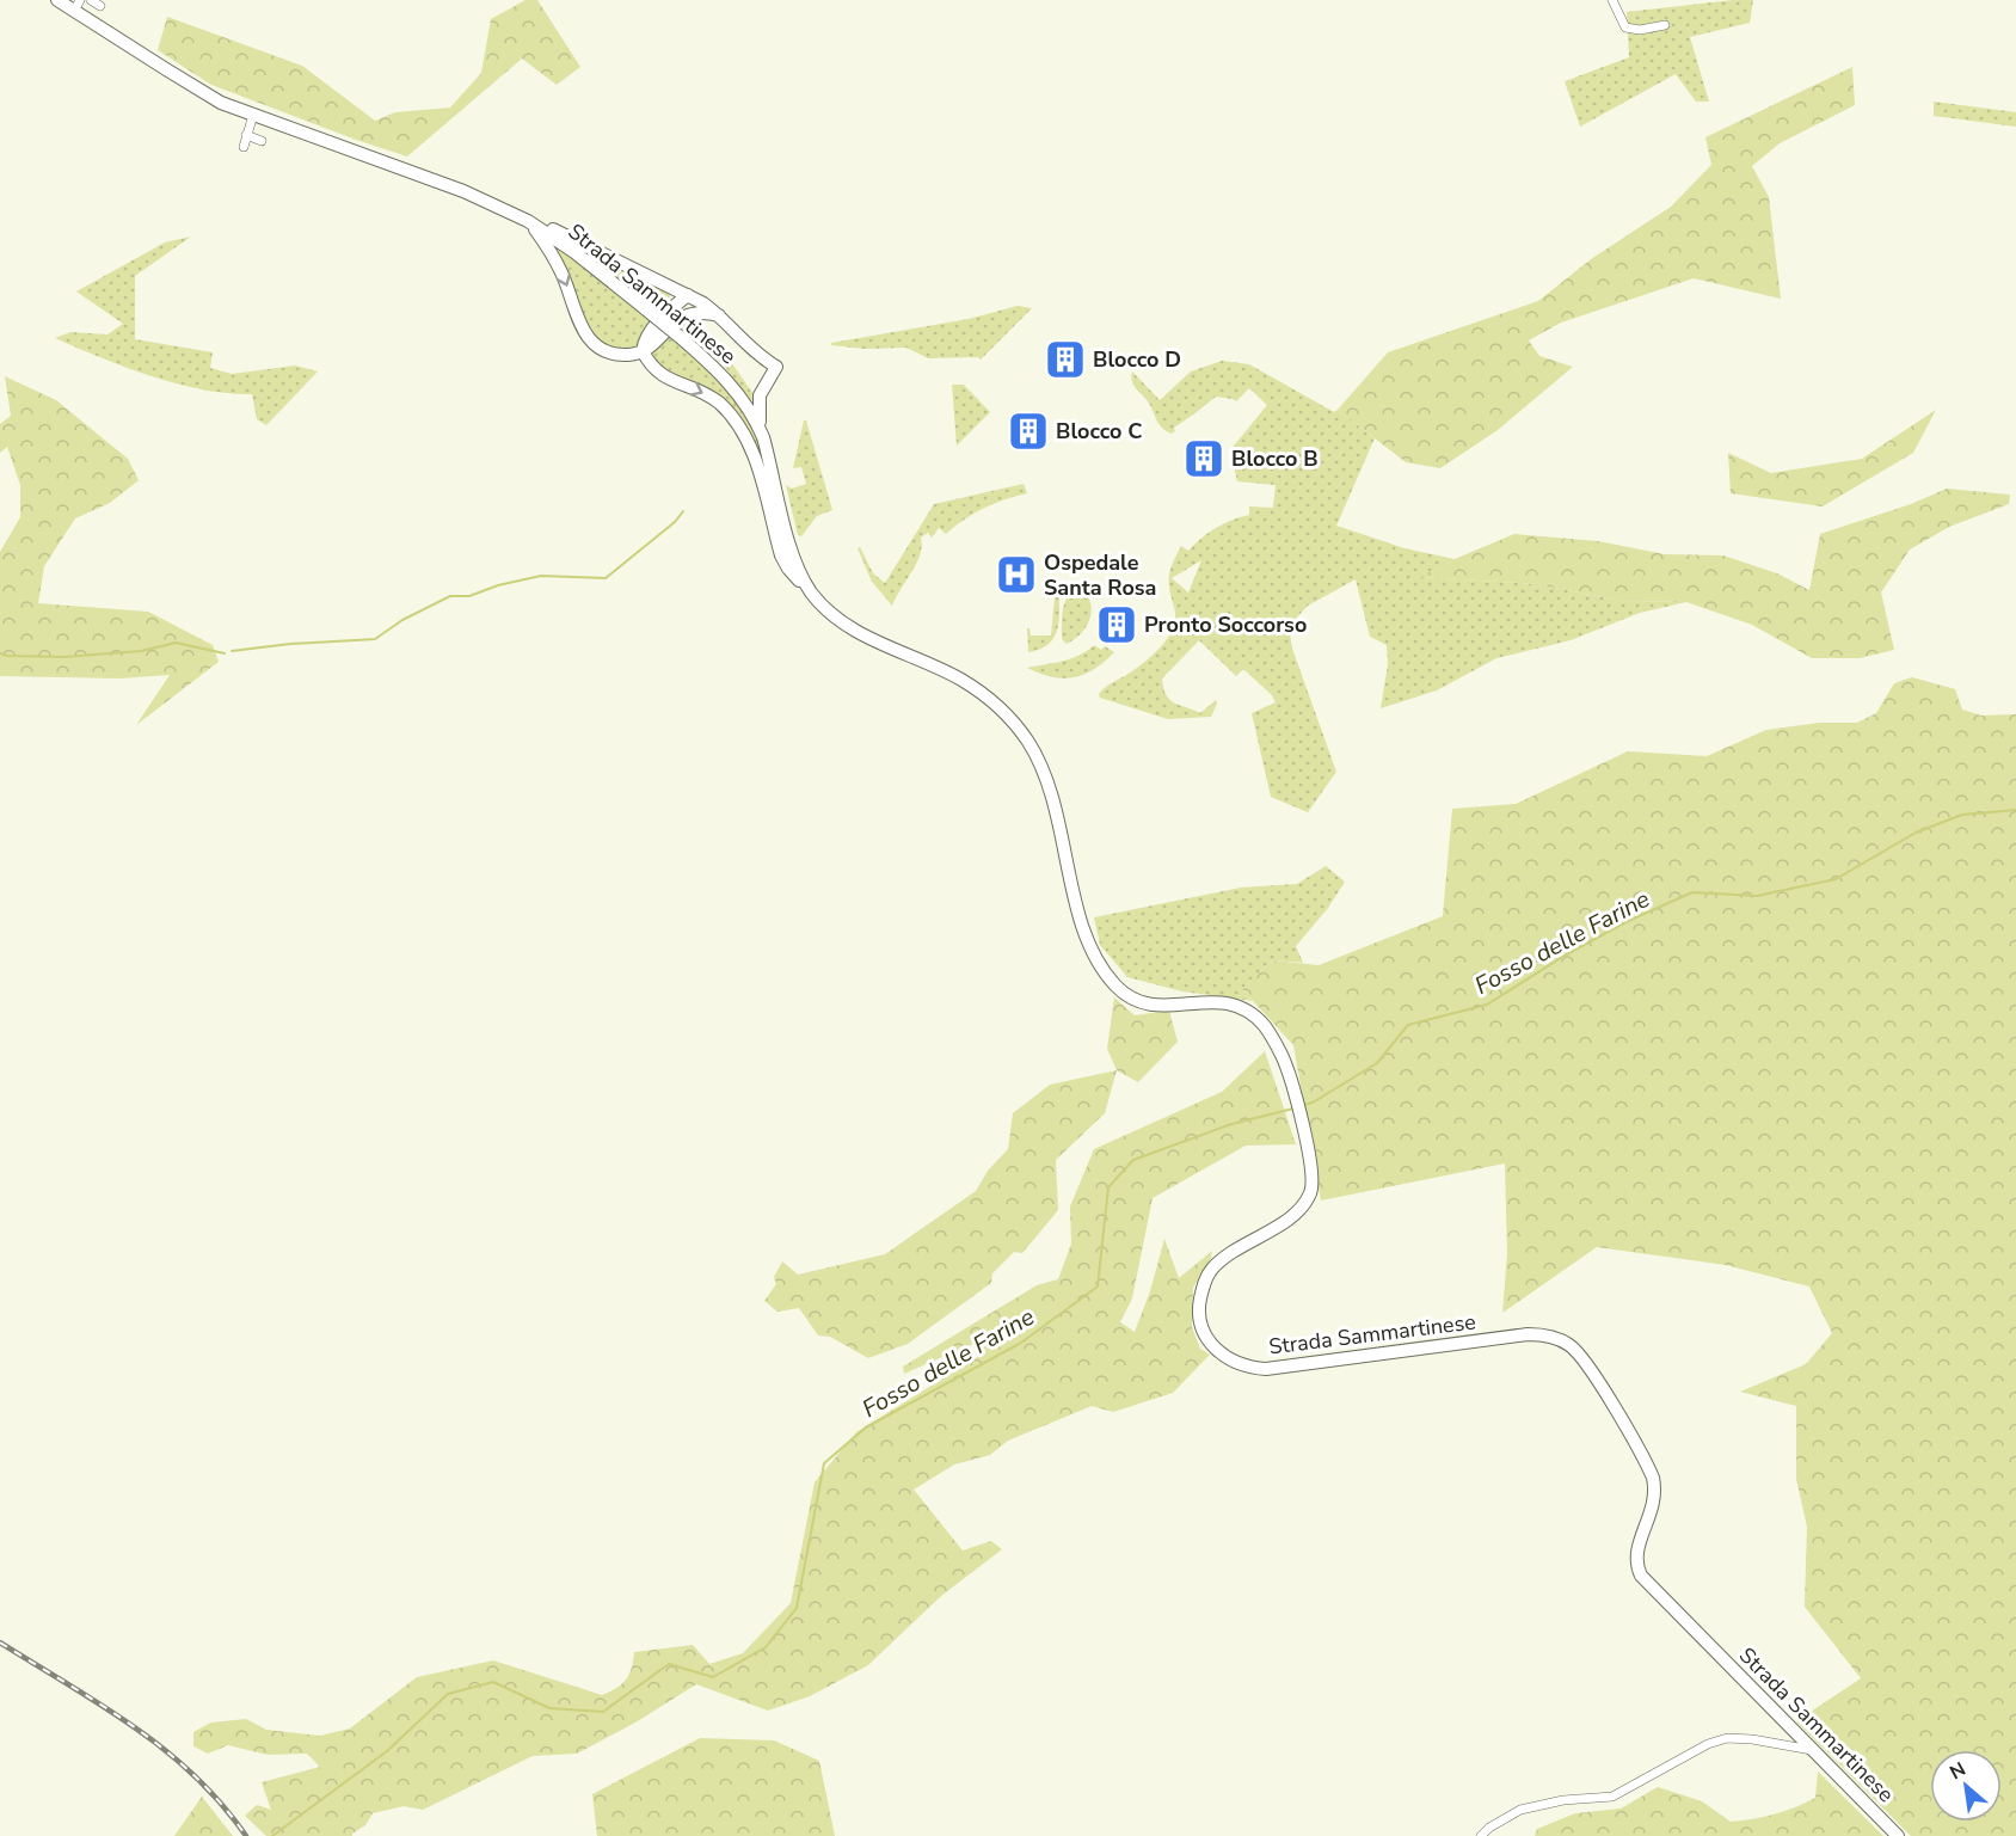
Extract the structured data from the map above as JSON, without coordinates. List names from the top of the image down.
{
  "streets": {
    "main road": ["Strada Sammartinese"]
  },
  "water": ["Fosso delle Farine"],
  "places": {
    "building": [
      "Blocco D",
      "Blocco C",
      "Blocco B",
      "Pronto Soccorso"
    ],
    "hospital": ["Ospedale Santa Rosa"]
  },
  "north": "top left"
}
